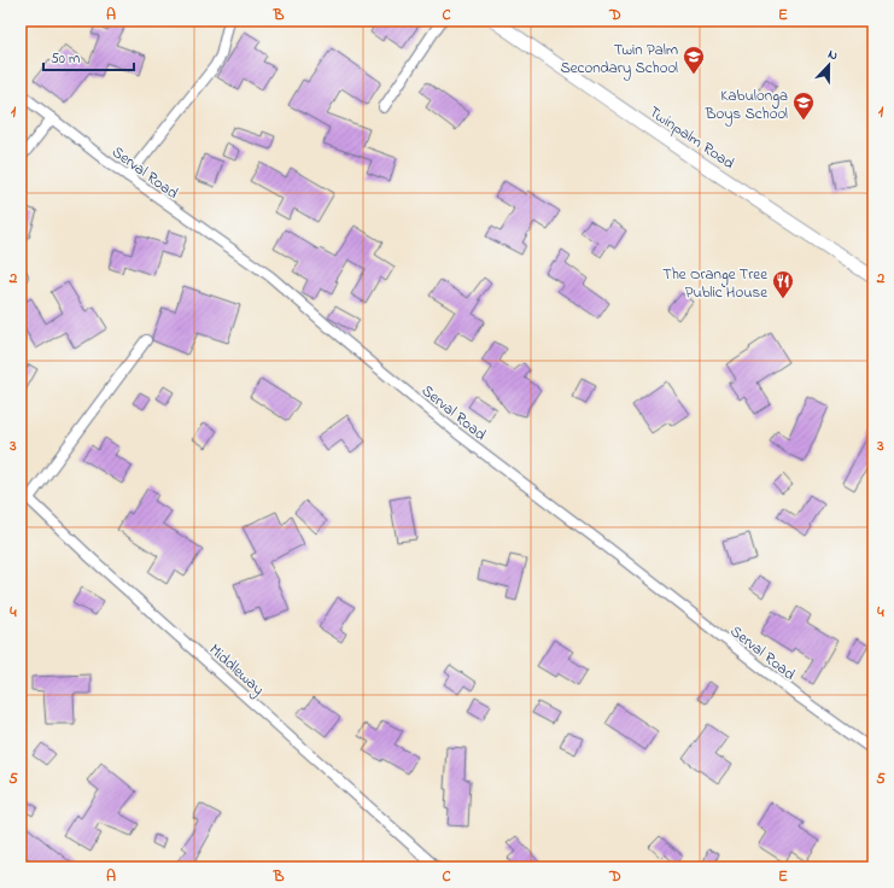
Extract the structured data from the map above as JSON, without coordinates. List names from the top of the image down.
{
  "streets": {
    "main road": ["Twinpalm Road"],
    "street": ["Serval Road", "Middleway"]
  },
  "places": {
    "school or university": ["Twin Palm Secondary School", "Kabulonga Boys School"],
    "restaurant": ["The Orange Tree Public House"]
  },
  "scale_bar": "50 m",
  "north": "top",
  "grid": {
    "columns": [
      "A",
      "B",
      "C",
      "D",
      "E"
    ],
    "rows": [
      "1",
      "2",
      "3",
      "4",
      "5"
    ]
  }
}
